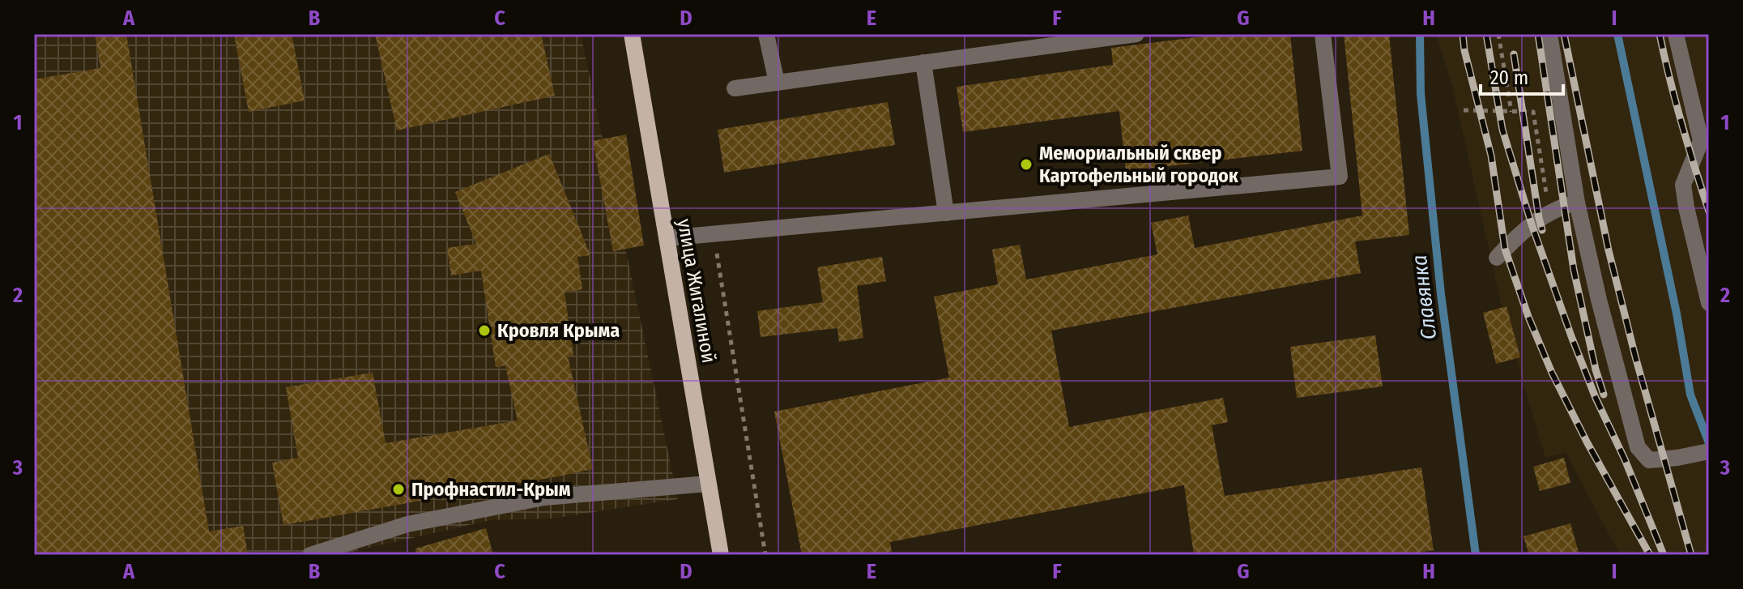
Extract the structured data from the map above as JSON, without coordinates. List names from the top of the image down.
{
  "streets": {
    "main road": ["улица Жигалиной"]
  },
  "water": ["Славянка"],
  "places": ["Мемориальный сквер Картофельный городок", "Кровля Крыма", "Профнастил-Крым"],
  "scale_bar": "20 m",
  "grid": {
    "columns": [
      "A",
      "B",
      "C",
      "D",
      "E",
      "F",
      "G",
      "H",
      "I"
    ],
    "rows": ["1", "2", "3"]
  }
}
